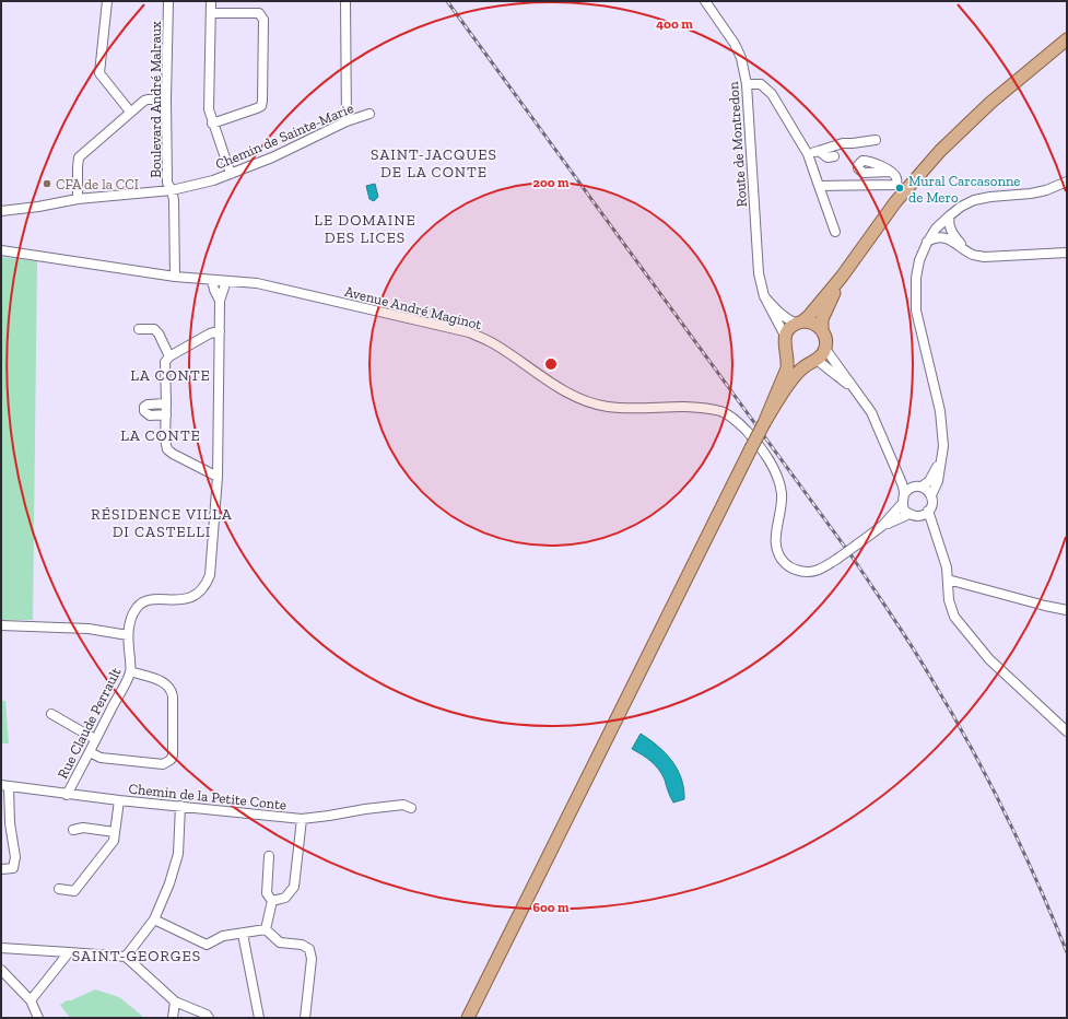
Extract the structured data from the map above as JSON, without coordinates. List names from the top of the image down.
{
  "streets": {
    "street": [
      "Boulevard André Malraux",
      "Chemin de Sainte-Marie",
      "Route de Montredon",
      "Avenue André Maginot",
      "Rue Claude Perrault",
      "Chemin de la Petite Conte"
    ]
  },
  "crossings": [
    ["Boulevard André Malraux", "Chemin de Sainte-Marie"],
    ["Boulevard André Malraux", "Avenue André Maginot"],
    ["Rue Claude Perrault", "Chemin de la Petite Conte"]
  ],
  "districts": [
    "SAINT-JACQUES DE LA CONTE",
    "LE DOMAINE DES LICES",
    "LA CONTE",
    "LA CONTE",
    "RÉSIDENCE VILLA DI CASTELLI",
    "SAINT-GEORGES"
  ],
  "places": ["CFA de la CCI", "Mural Carcasonne de Mero"],
  "rings": ["400 m", "200 m", "600 m"]
}
